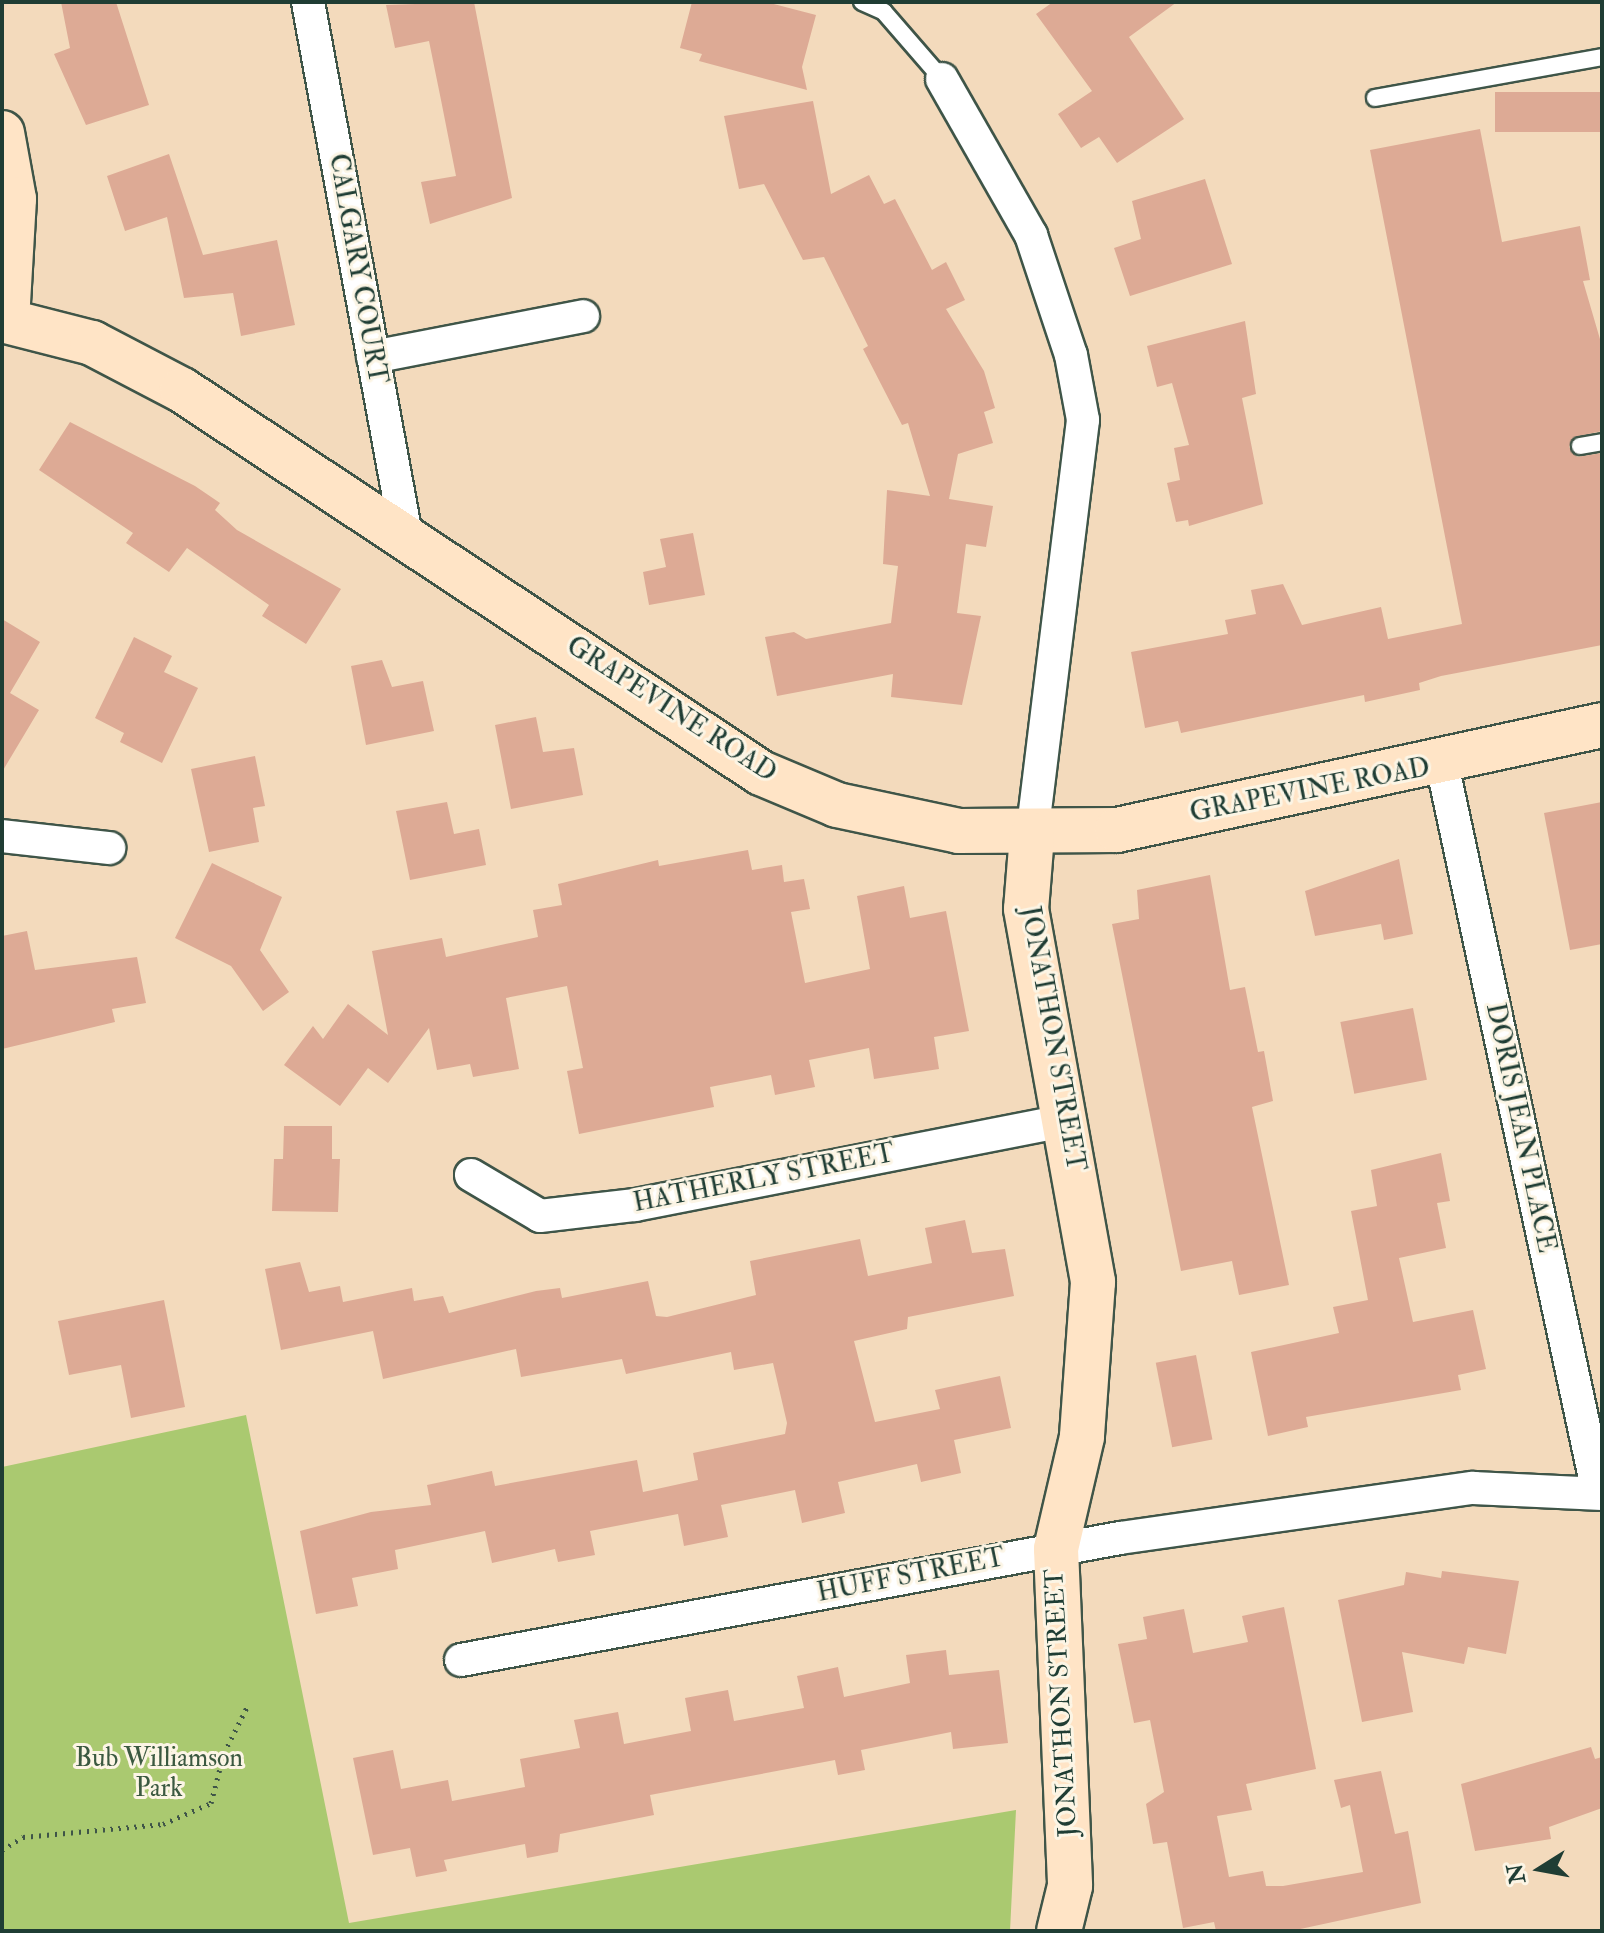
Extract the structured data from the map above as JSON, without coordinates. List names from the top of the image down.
{
  "streets": {
    "main road": ["GRAPEVINE ROAD", "JONATHON STREET"],
    "street": [
      "CALGARY COURT",
      "DORIS JEAN PLACE",
      "HATHERLY STREET",
      "HUFF STREET"
    ]
  },
  "crossings": [
    ["CALGARY COURT", "GRAPEVINE ROAD"],
    ["GRAPEVINE ROAD", "JONATHON STREET"],
    ["GRAPEVINE ROAD", "DORIS JEAN PLACE"],
    ["JONATHON STREET", "HATHERLY STREET"],
    ["JONATHON STREET", "HUFF STREET"],
    ["DORIS JEAN PLACE", "HUFF STREET"]
  ],
  "parks": ["Bub Williamson Park"],
  "north": "left"
}
